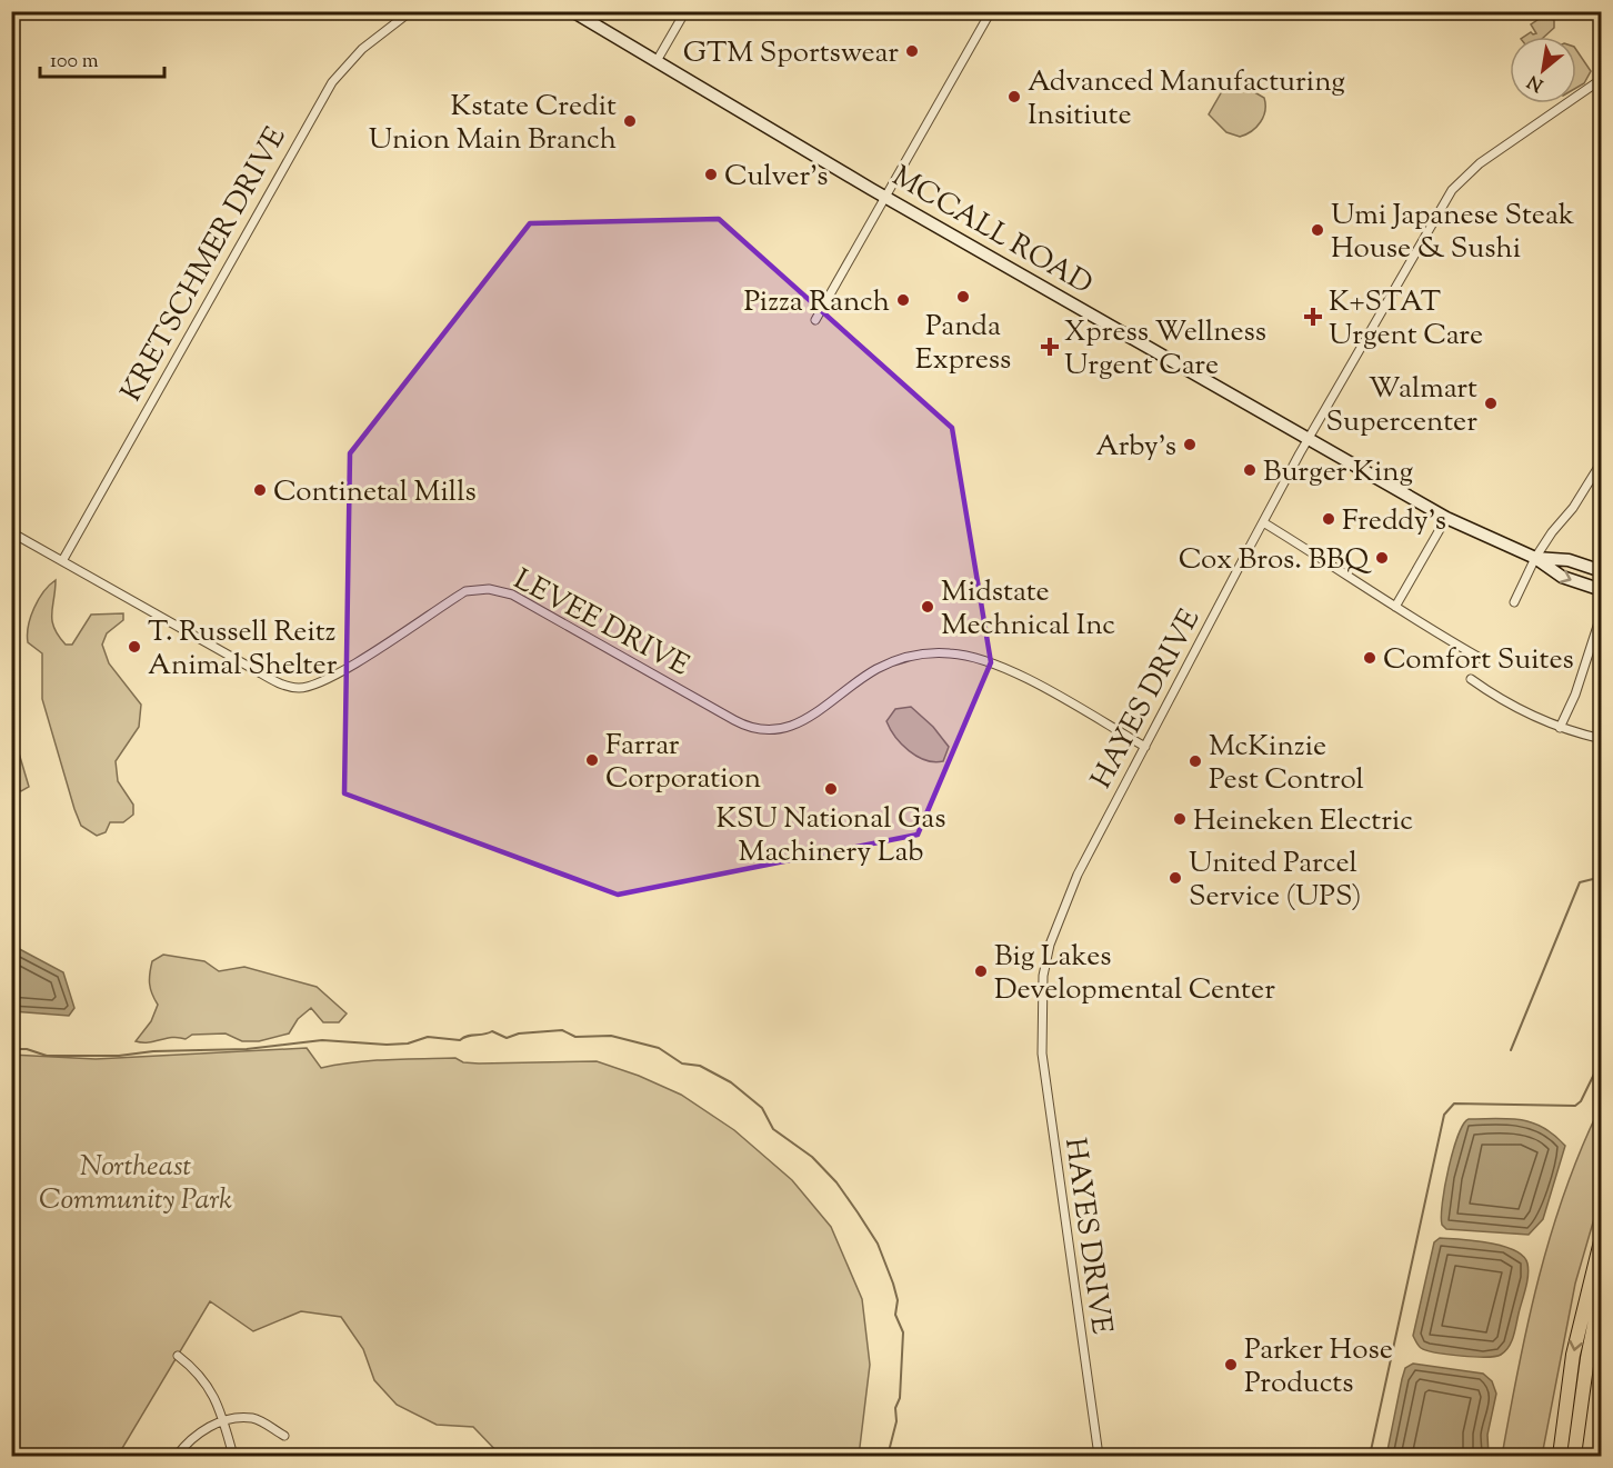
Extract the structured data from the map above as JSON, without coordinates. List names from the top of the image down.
{
  "streets": {
    "main road": ["MCCALL ROAD"],
    "street": ["KRETSCHMER DRIVE", "LEVEE DRIVE", "HAYES DRIVE"]
  },
  "crossings": [
    ["MCCALL ROAD", "HAYES DRIVE"],
    ["KRETSCHMER DRIVE", "LEVEE DRIVE"],
    ["LEVEE DRIVE", "HAYES DRIVE"]
  ],
  "parks": ["Northeast Community Park"],
  "places": {
    "other": [
      "GTM Sportswear",
      "Advanced Manufacturing Insitiute",
      "Kstate Credit Union Main Branch",
      "Culver's",
      "Umi Japanese Steak House & Sushi",
      "Panda Express",
      "Pizza Ranch",
      "Walmart Supercenter",
      "Arby's",
      "Burger King",
      "Continetal Mills",
      "Freddy's",
      "Cox Bros. BBQ",
      "Midstate Mechnical Inc",
      "T. Russell Reitz Animal Shelter",
      "Comfort Suites",
      "Farrar Corporation",
      "McKinzie Pest Control",
      "KSU National Gas Machinery Lab",
      "Heineken Electric",
      "United Parcel Service (UPS)",
      "Big Lakes Developmental Center",
      "Parker Hose Products"
    ],
    "health": ["K+STAT Urgent Care", "Xpress Wellness Urgent Care"]
  },
  "scale_bar": "100 m",
  "north": "bottom left"
}
